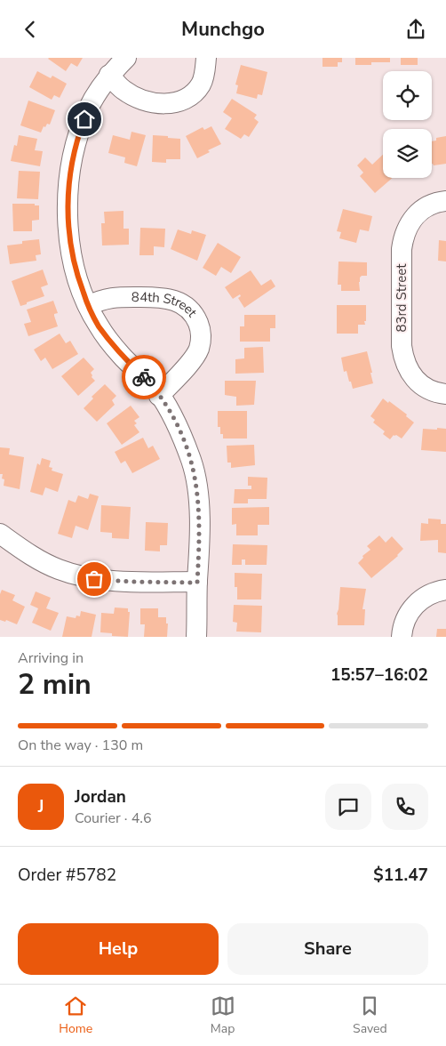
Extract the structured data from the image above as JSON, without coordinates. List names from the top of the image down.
{
  "streets": {
    "street": ["83rd Street", "84th Street"]
  },
  "page": {
    "header": "Munchgo",
    "heading": ["2 min", "Arriving in", "15:57–16:02"],
    "panel": [
      "Jordan",
      "Courier · 4.6",
      "Order #5782",
      "$11.47"
    ],
    "bar": "On the way · 130 m",
    "round": "J",
    "buttons": ["Help", "Share"],
    "tabs": ["Home", "Map", "Saved"]
  }
}
